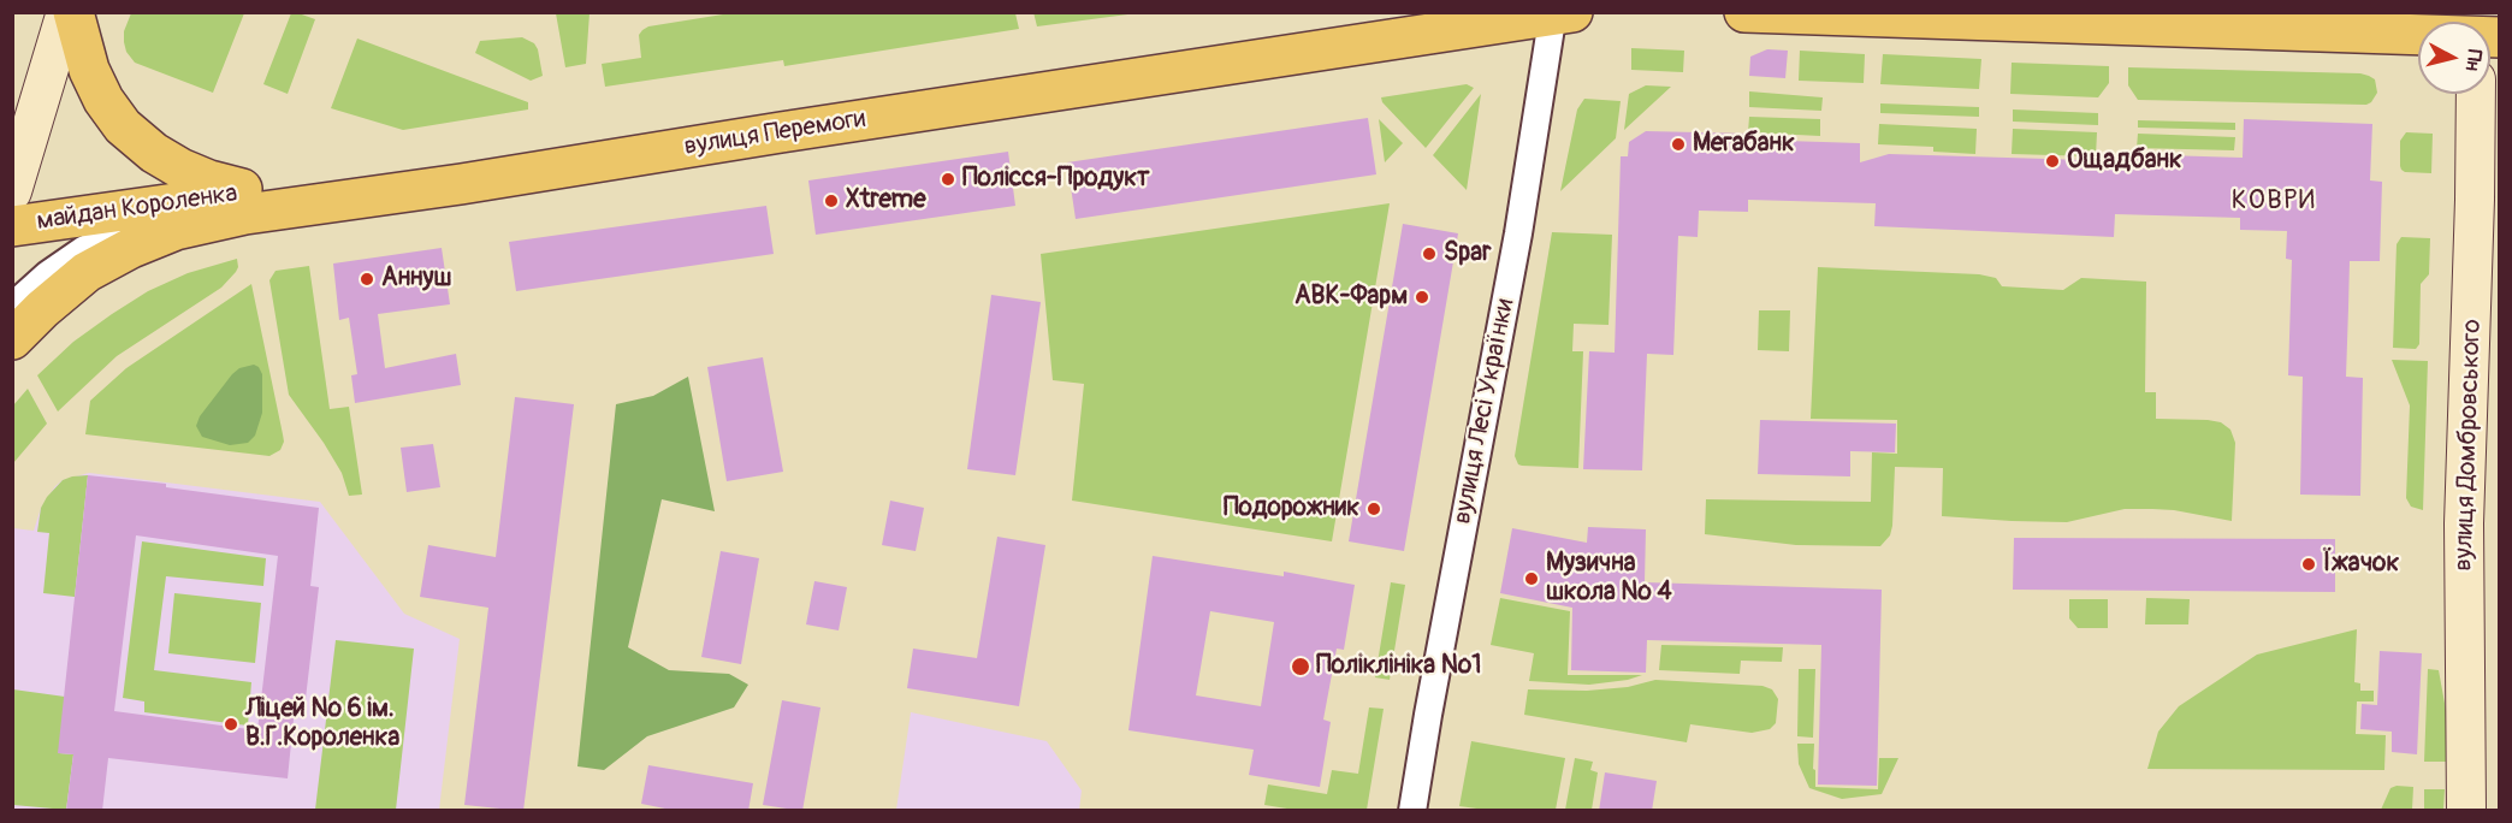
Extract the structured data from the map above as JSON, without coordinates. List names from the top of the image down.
{
  "streets": {
    "main road": ["вулиця Перемоги", "майдан Короленка"],
    "street": ["вулиця Лесі Українки", "вулиця Домбровського"]
  },
  "crossings": [
    ["вулиця Перемоги", "майдан Короленка"],
    ["вулиця Перемоги", "вулиця Лесі Українки"]
  ],
  "districts": ["КОВРИ"],
  "places": [
    "Мегабанк",
    "Ощадбанк",
    "Полісся-Продукт",
    "Xtreme",
    "Spar",
    "Аннуш",
    "АВК-Фарм",
    "Подорожник",
    "Їжачок",
    "Музична школа № 4",
    "Поліклініка №1",
    "Ліцей № 6 ім. В.Г.Короленка"
  ],
  "north": "right"
}
